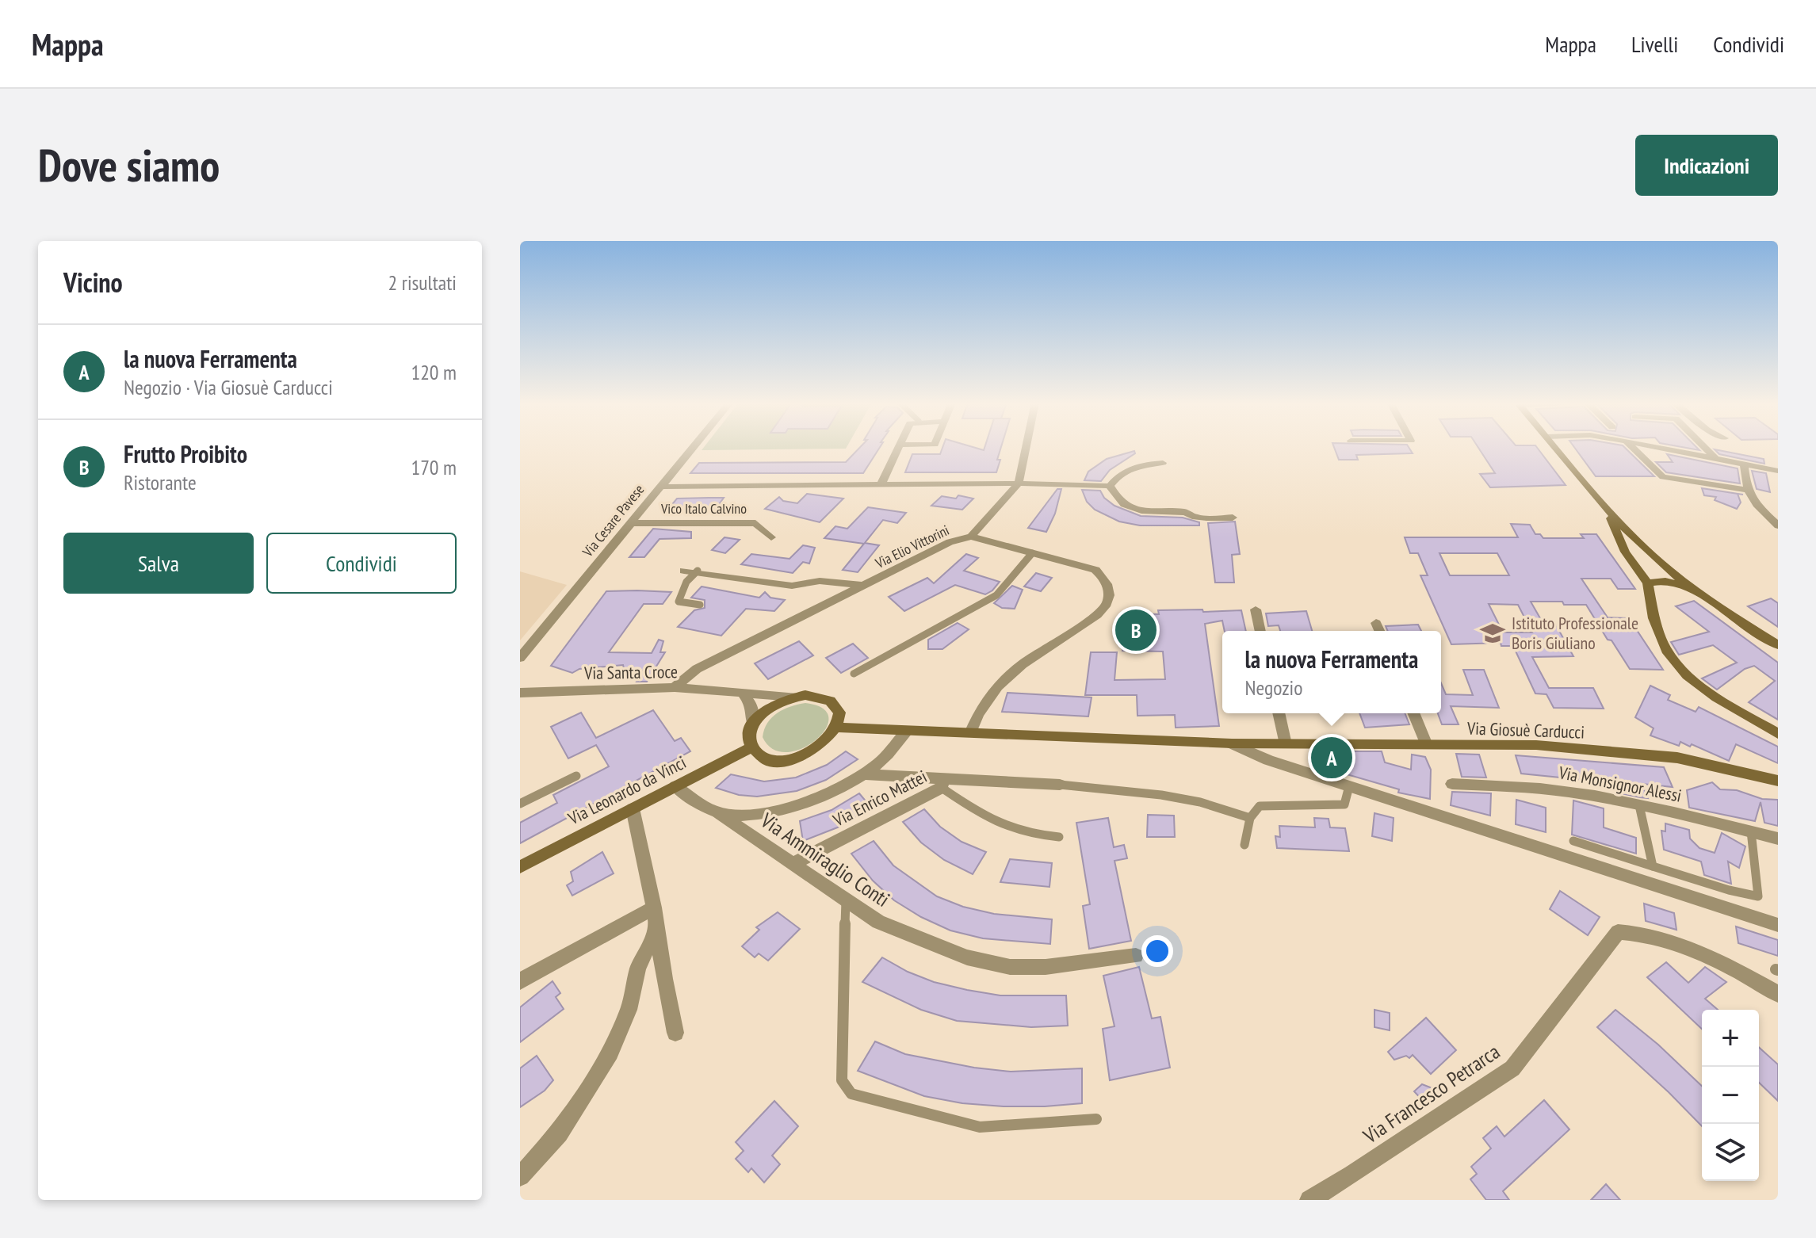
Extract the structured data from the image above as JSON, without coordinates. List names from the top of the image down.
{
  "streets": {
    "street": [
      "Vico Italo Calvino",
      "Via Cesare Pavese",
      "Via Elio Vittorini",
      "Via Santa Croce",
      "Via Giosuè Carducci",
      "Via Monsignor Alessi",
      "Via Leonardo da Vinci",
      "Via Enrico Mattei",
      "Via Ammiraglio Conti",
      "Via Francesco Petrarca"
    ]
  },
  "crossings": [
    ["Vico Italo Calvino", "Via Cesare Pavese"],
    ["Via Elio Vittorini", "Via Santa Croce"],
    ["Via Santa Croce", "Via Leonardo da Vinci"],
    ["Via Leonardo da Vinci", "Via Ammiraglio Conti"],
    ["Via Enrico Mattei", "Via Ammiraglio Conti"]
  ],
  "places": {
    "school or university": ["Istituto Professionale Boris Giuliano"]
  },
  "page": {
    "header": "Mappa",
    "nav": ["Mappa", "Livelli", "Condividi"],
    "buttons": [
      "Indicazioni",
      ["Salva", "Condividi"]
    ],
    "title": "Dove siamo",
    "heading": ["Vicino", "2 risultati"],
    "list": [
      {
        "mark": "A",
        "name": "la nuova Ferramenta",
        "note": "Negozio · Via Giosuè Carducci",
        "value": "120 m"
      },
      {
        "mark": "B",
        "name": "Frutto Proibito",
        "note": "Ristorante",
        "value": "170 m"
      }
    ],
    "pins": ["B", "A"],
    "popup": ["la nuova Ferramenta", "Negozio"],
    "map_buttons": ["+", "−"]
  }
}
